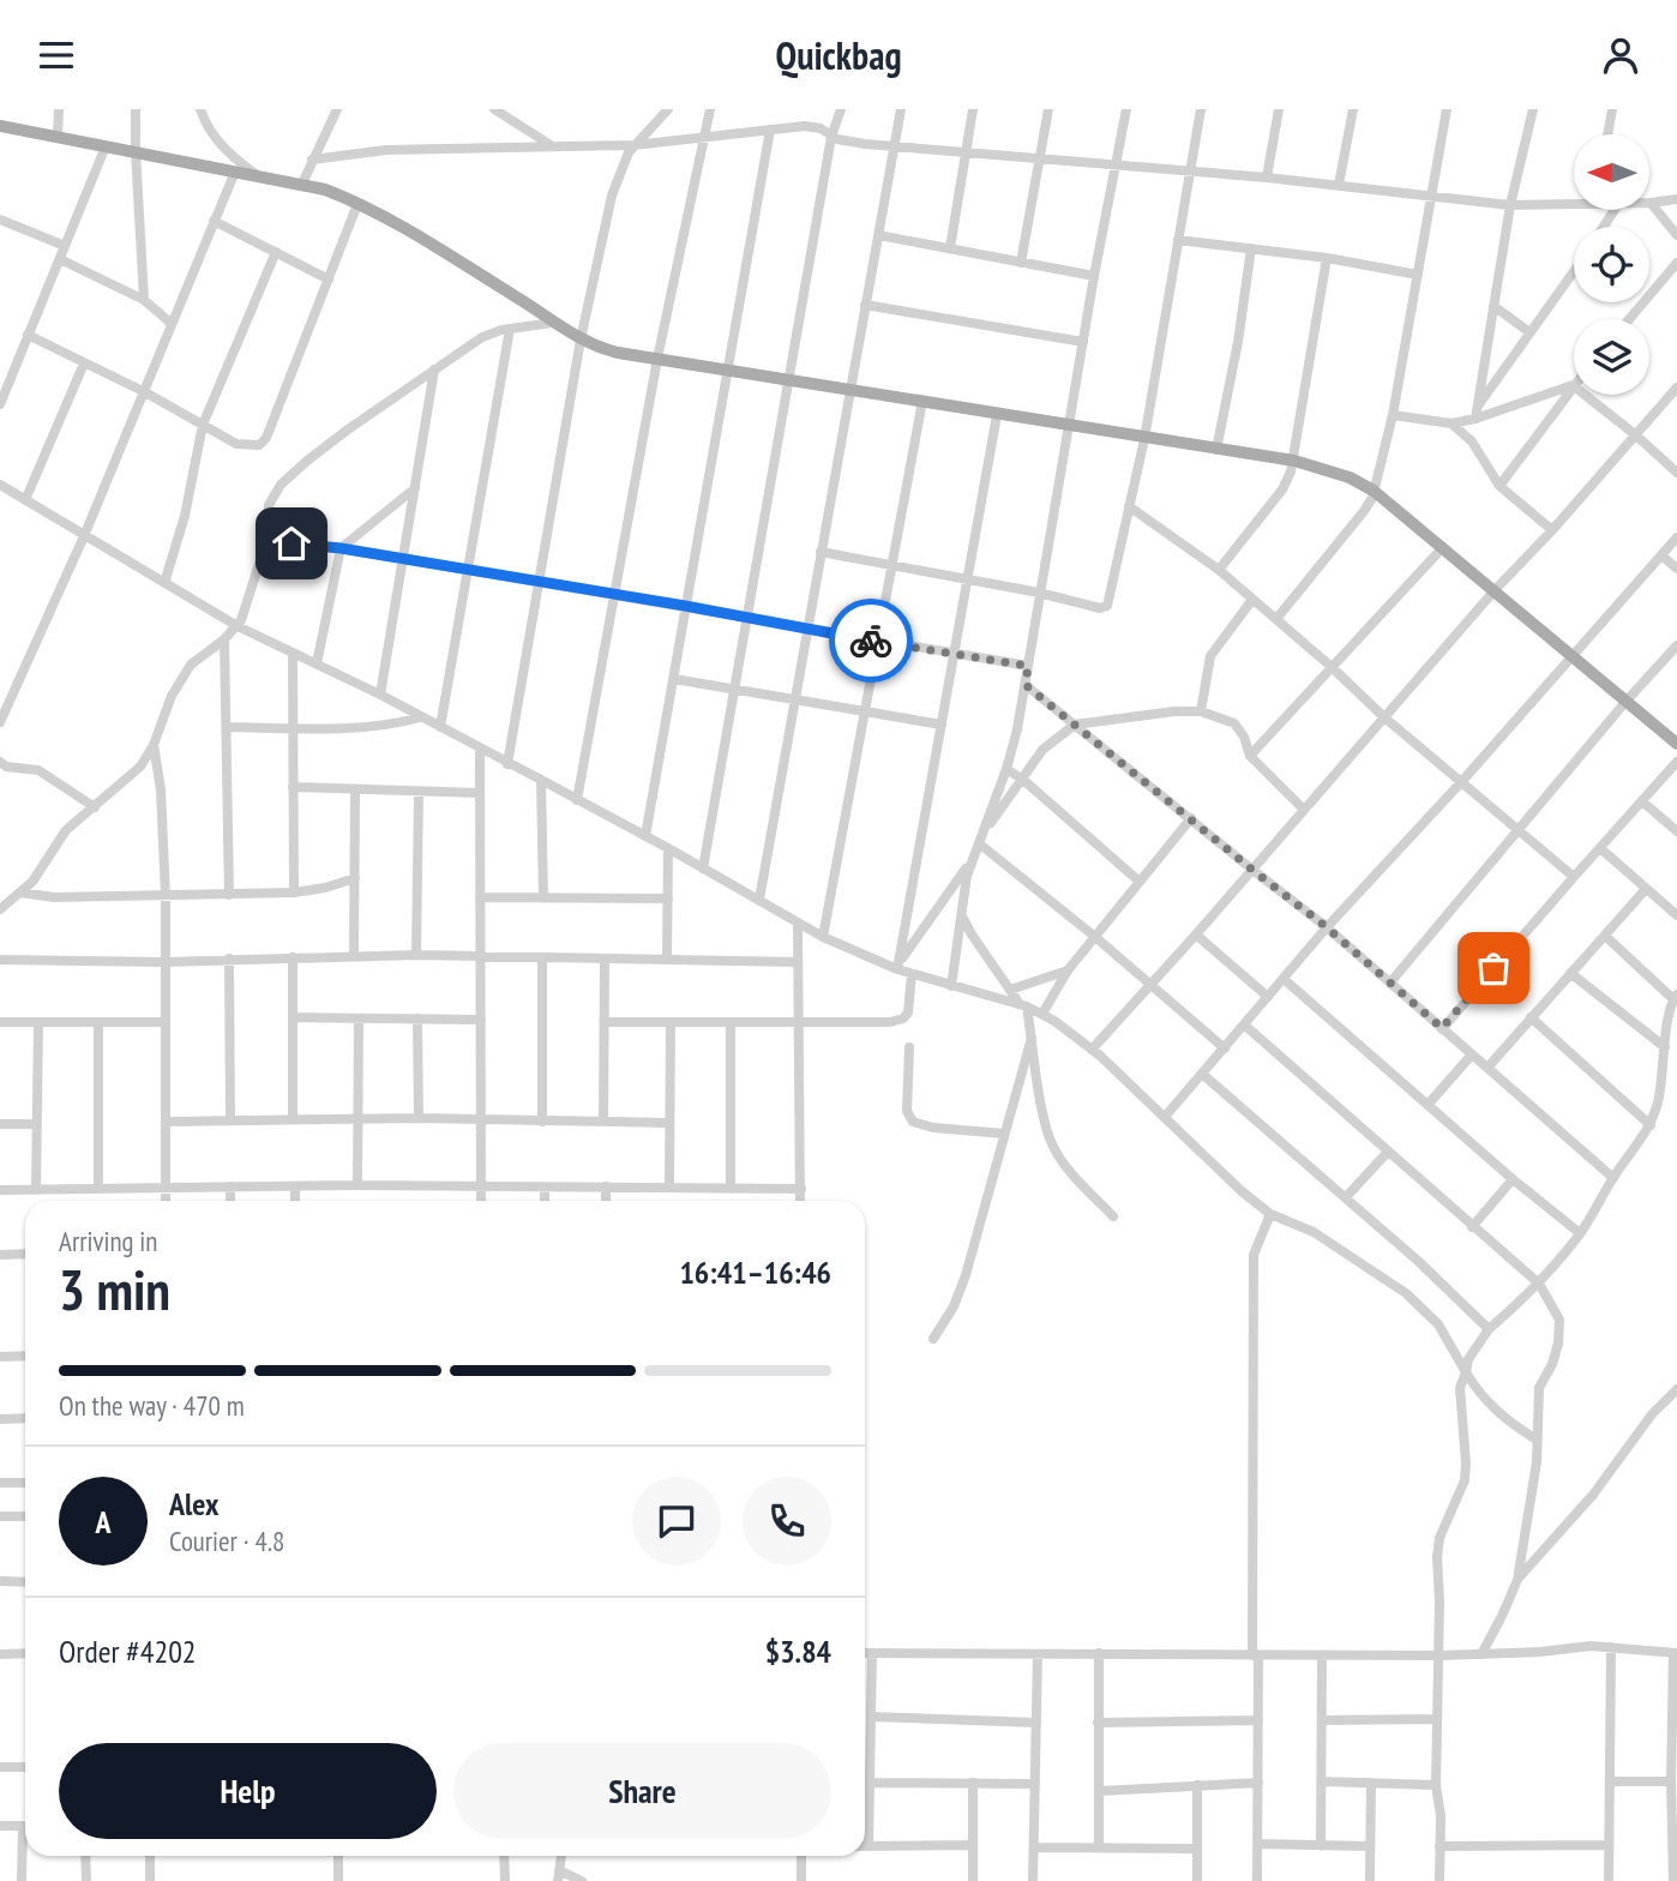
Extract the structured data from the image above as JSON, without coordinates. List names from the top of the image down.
{
  "north": "left",
  "page": {
    "header": "Quickbag",
    "heading": ["3 min", "Arriving in", "16:41–16:46"],
    "panel": [
      "Alex",
      "Courier · 4.8",
      "Order #4202",
      "$3.84"
    ],
    "bar": "On the way · 470 m",
    "round": "A",
    "buttons": ["Help", "Share"]
  }
}
